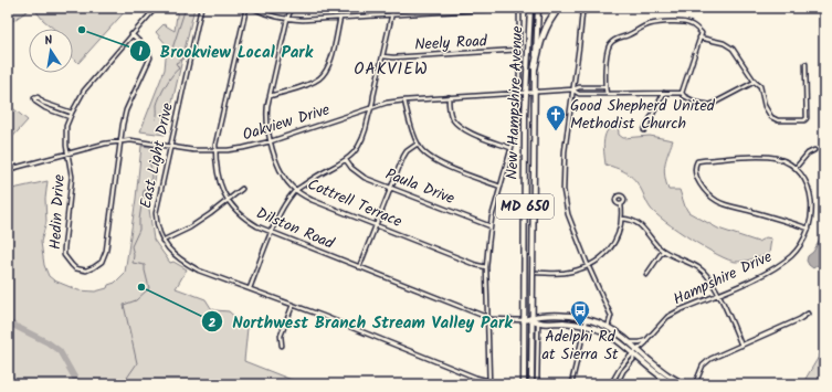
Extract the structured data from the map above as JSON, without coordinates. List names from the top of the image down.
{
  "streets": {
    "main road": ["New Hampshire Avenue", "MD 650"],
    "street": [
      "Neely Road",
      "Oakview Drive",
      "East Light Drive",
      "Paula Drive",
      "Cottrell Terrace",
      "Hedin Drive",
      "Dilston Road",
      "Hampshire Drive"
    ]
  },
  "crossings": [
    ["New Hampshire Avenue", "Oakview Drive"],
    ["New Hampshire Avenue", "Dilston Road"],
    ["Oakview Drive", "East Light Drive"],
    ["Oakview Drive", "Cottrell Terrace"],
    ["Oakview Drive", "Hedin Drive"],
    ["Oakview Drive", "Dilston Road"]
  ],
  "districts": ["OAKVIEW"],
  "places": {
    "other": ["Brookview Local Park", "Northwest Branch Stream Valley Park"],
    "church": ["Good Shepherd United Methodist Church"],
    "bus stop": ["Adelphi Rd at Sierra St"]
  },
  "north": "top"
}
